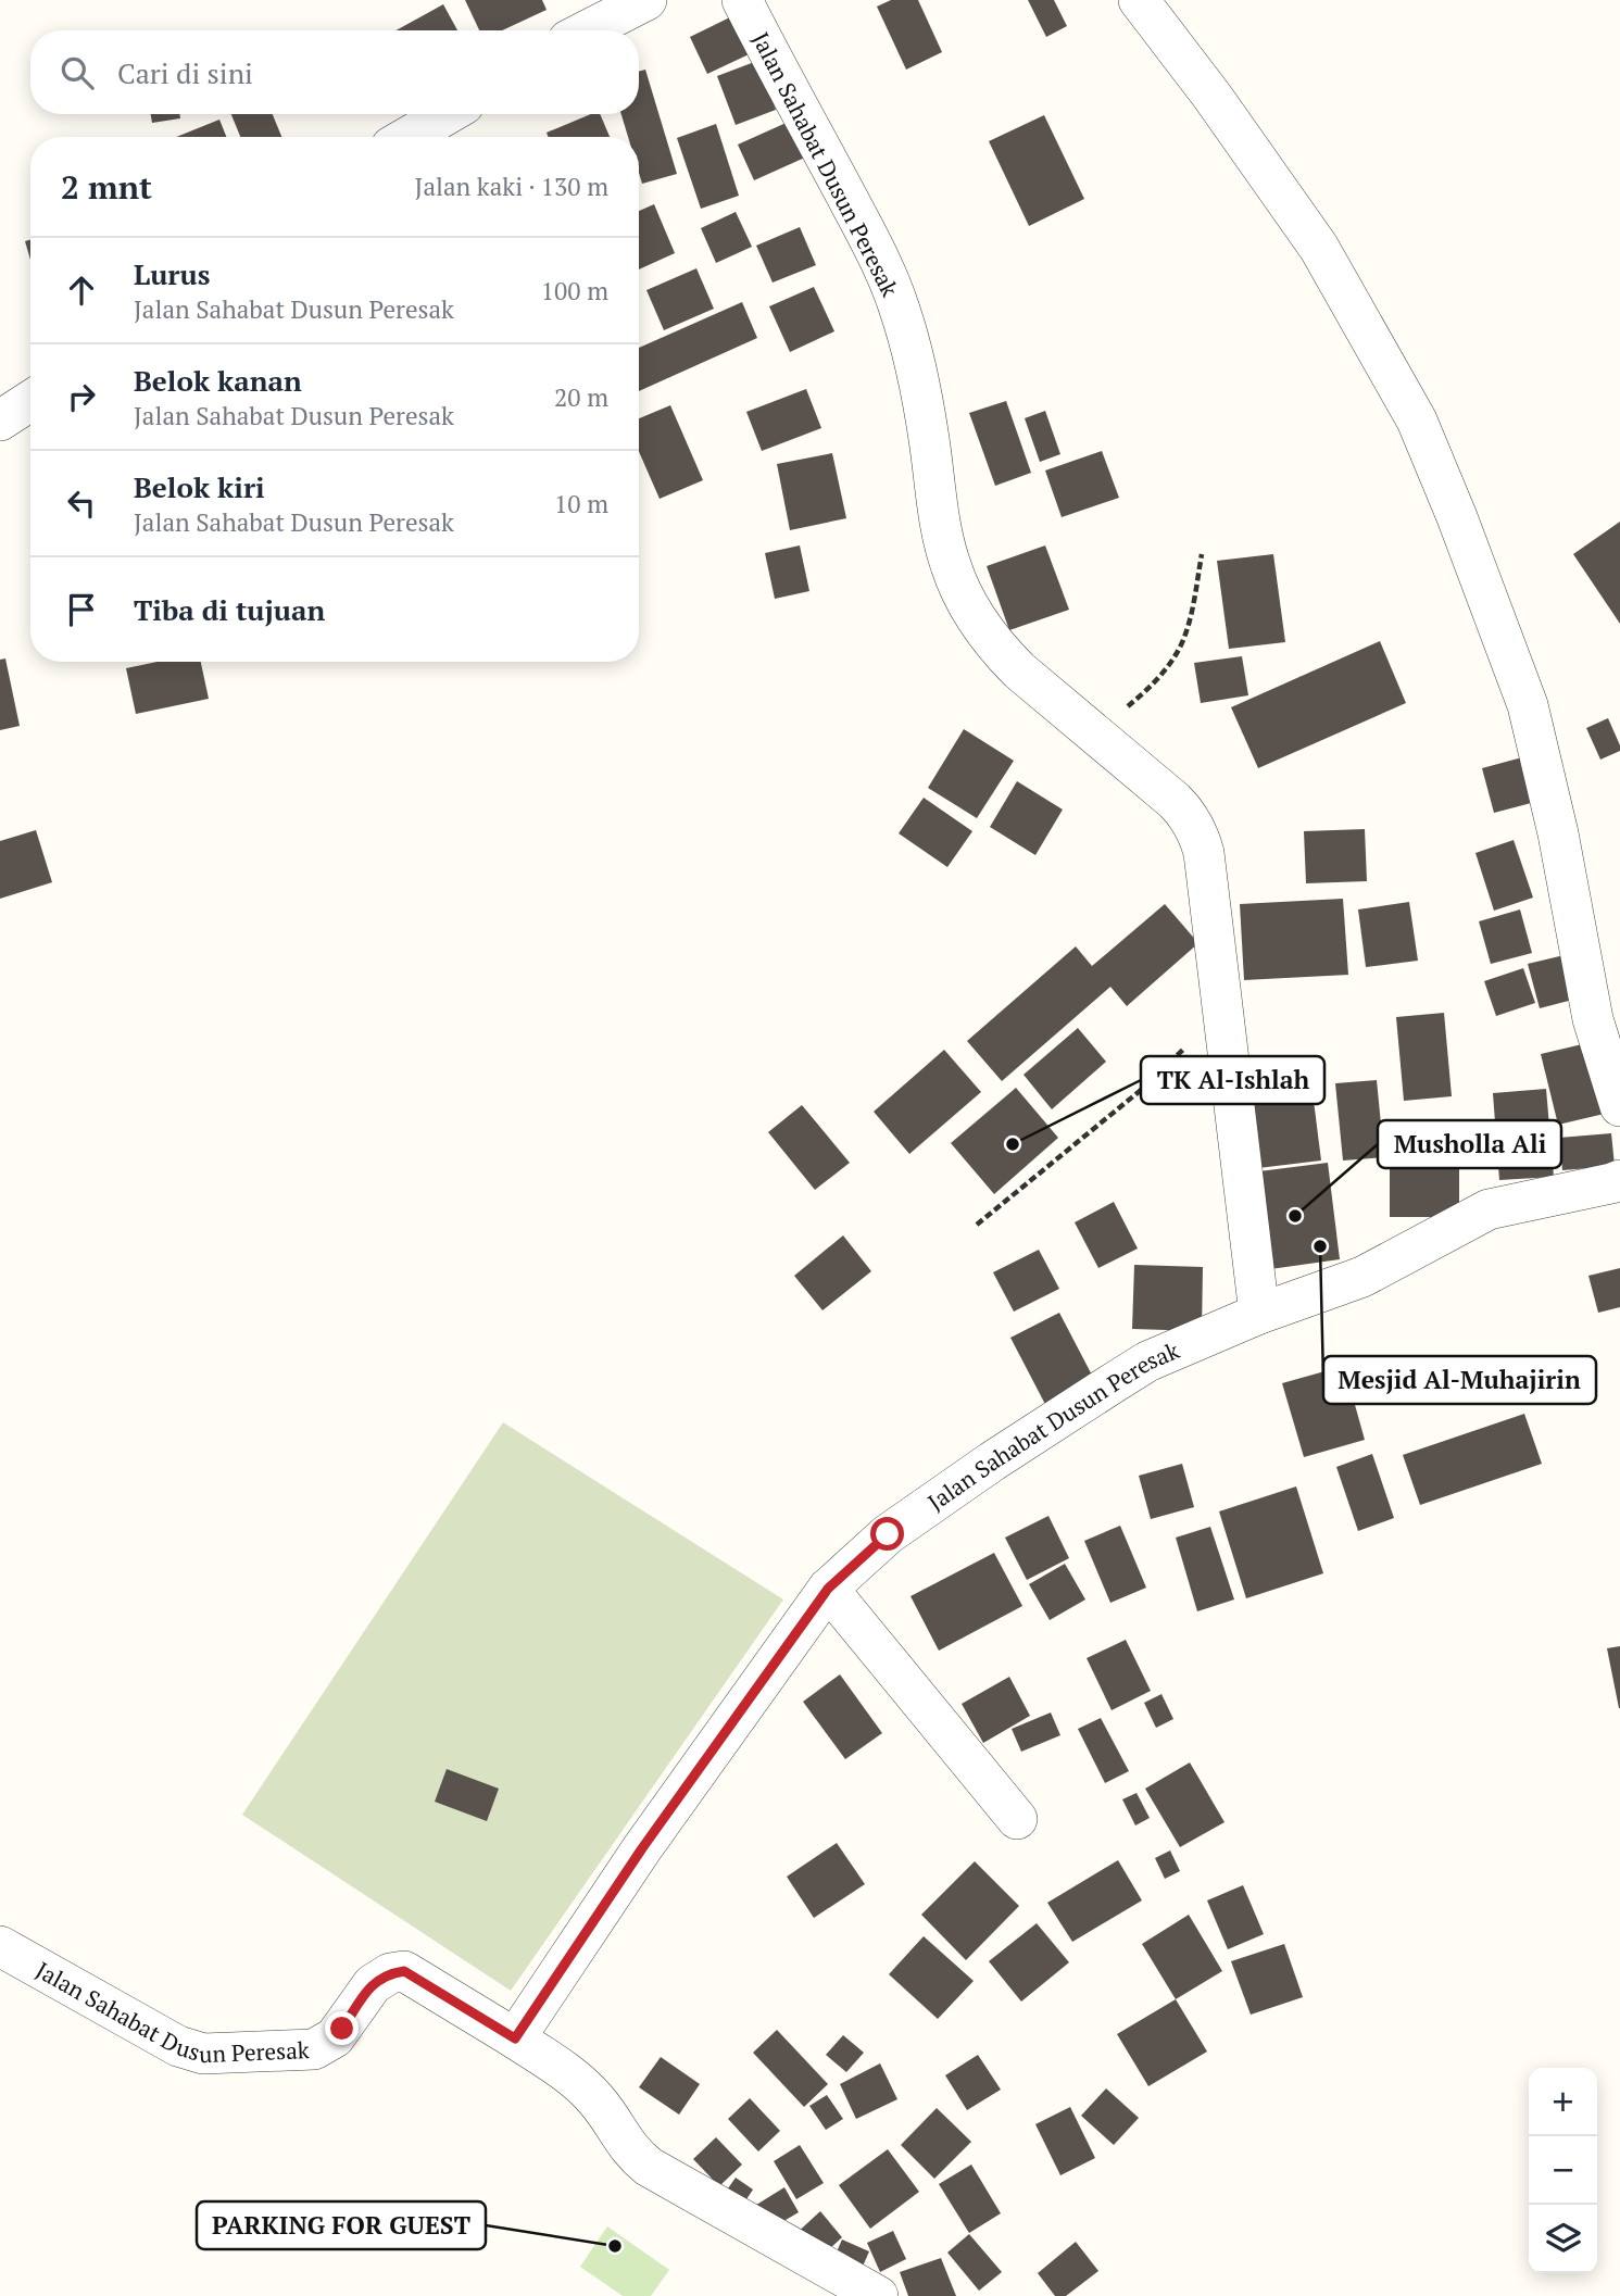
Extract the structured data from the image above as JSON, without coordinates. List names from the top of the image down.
{
  "streets": {
    "street": ["Jalan Sahabat Dusun Peresak"]
  },
  "places": [
    "TK Al-Ishlah",
    "Musholla Ali",
    "Mesjid Al-Muhajirin",
    "PARKING FOR GUEST"
  ],
  "page": {
    "search": "Cari di sini",
    "heading": ["2 mnt", "Jalan kaki · 130 m"],
    "list": [
      ["Lurus", "Jalan Sahabat Dusun Peresak", "100 m"],
      ["Belok kanan", "Jalan Sahabat Dusun Peresak", "20 m"],
      ["Belok kiri", "Jalan Sahabat Dusun Peresak", "10 m"],
      "Tiba di tujuan"
    ],
    "map_buttons": ["+", "−"]
  }
}
